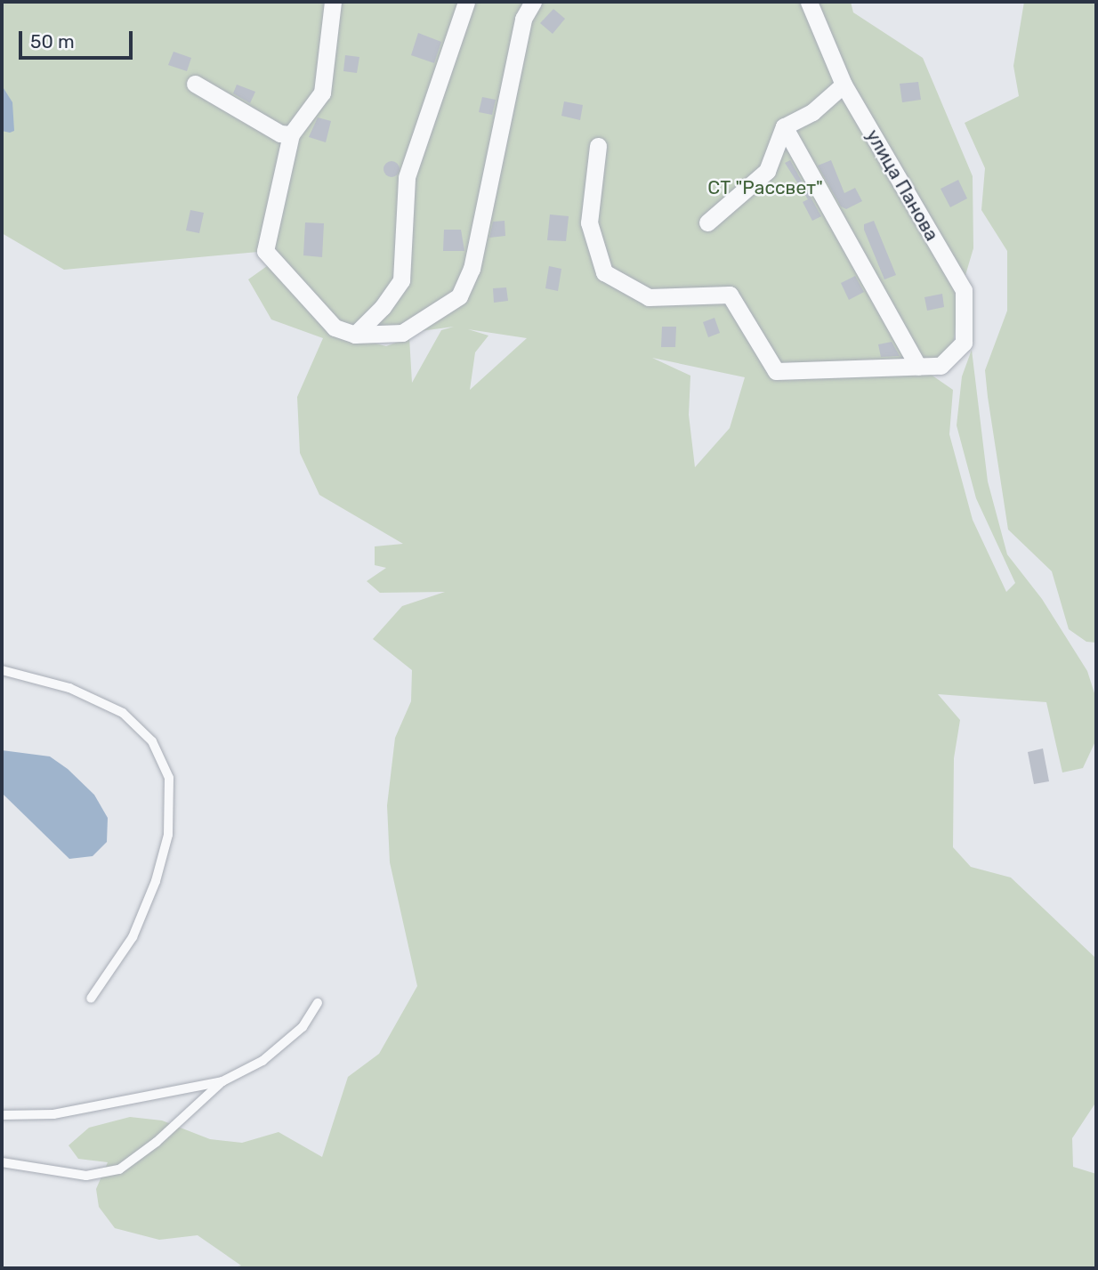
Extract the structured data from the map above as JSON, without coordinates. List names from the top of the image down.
{
  "streets": {
    "street": ["улица Панова"]
  },
  "parks": ["СТ \"Рассвет\""],
  "scale_bar": "50 m"
}
